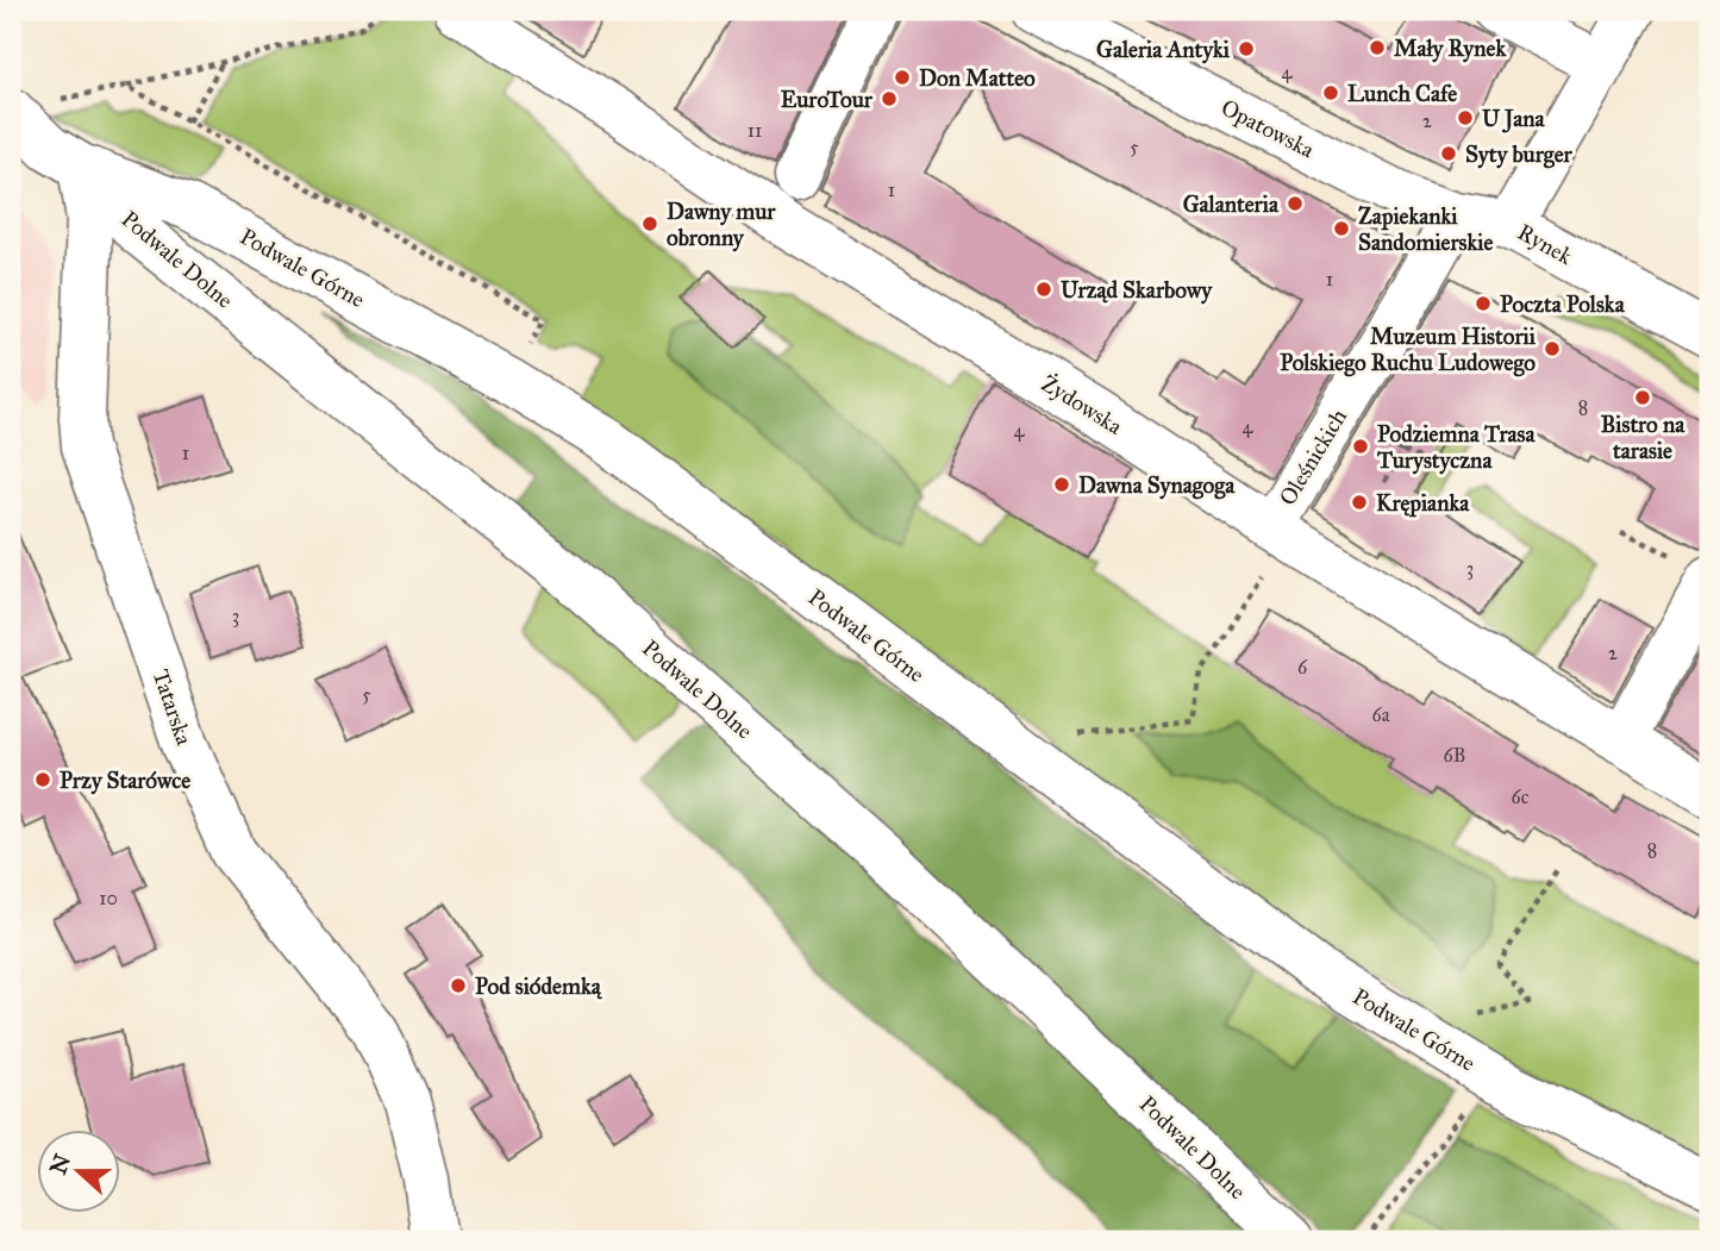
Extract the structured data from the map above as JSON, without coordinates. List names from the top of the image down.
{
  "streets": {
    "street": [
      "Opatowska",
      "Rynek",
      "Podwale Dolne",
      "Podwale Górne",
      "Żydowska",
      "Oleśnickich",
      "Tatarska"
    ]
  },
  "crossings": [
    ["Opatowska", "Rynek"],
    ["Opatowska", "Oleśnickich"],
    ["Podwale Dolne", "Podwale Górne"],
    ["Podwale Dolne", "Tatarska"],
    ["Podwale Górne", "Tatarska"],
    ["Żydowska", "Oleśnickich"]
  ],
  "places": [
    "Mały Rynek",
    "Galeria Antyki",
    "Don Matteo",
    "Lunch Cafe",
    "EuroTour",
    "U Jana",
    "Syty burger",
    "Galanteria",
    "Dawny mur obronny",
    "Zapiekanki Sandomierskie",
    "Urząd Skarbowy",
    "Poczta Polska",
    "Muzeum Historii Polskiego Ruchu Ludowego",
    "Bistro na tarasie",
    "Podziemna Trasa Turystyczna",
    "Dawna Synagoga",
    "Krępianka",
    "Przy Starówce",
    "Pod siódemką"
  ],
  "house_numbers": [
    "4",
    "2",
    "11",
    "5",
    "1",
    "1",
    "8",
    "4",
    "4",
    "1",
    "3",
    "3",
    "2",
    "6",
    "5",
    "6a",
    "6B",
    "6c",
    "8",
    "10"
  ],
  "north": "left"
}
